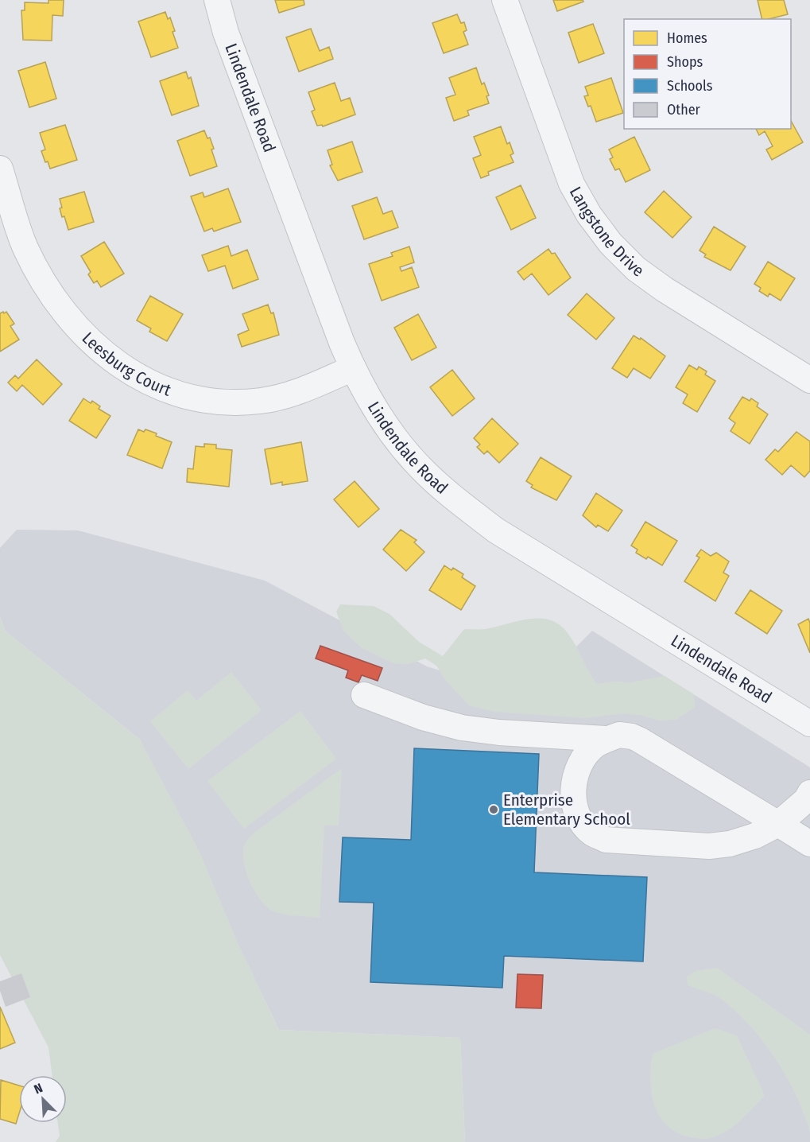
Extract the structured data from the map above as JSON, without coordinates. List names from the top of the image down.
{
  "streets": {
    "street": ["Lindendale Road", "Langstone Drive", "Leesburg Court"]
  },
  "crossings": [
    ["Lindendale Road", "Leesburg Court"]
  ],
  "places": ["Enterprise Elementary School"],
  "legend": [
    "Homes",
    "Shops",
    "Schools",
    "Other"
  ],
  "north": "top left"
}
